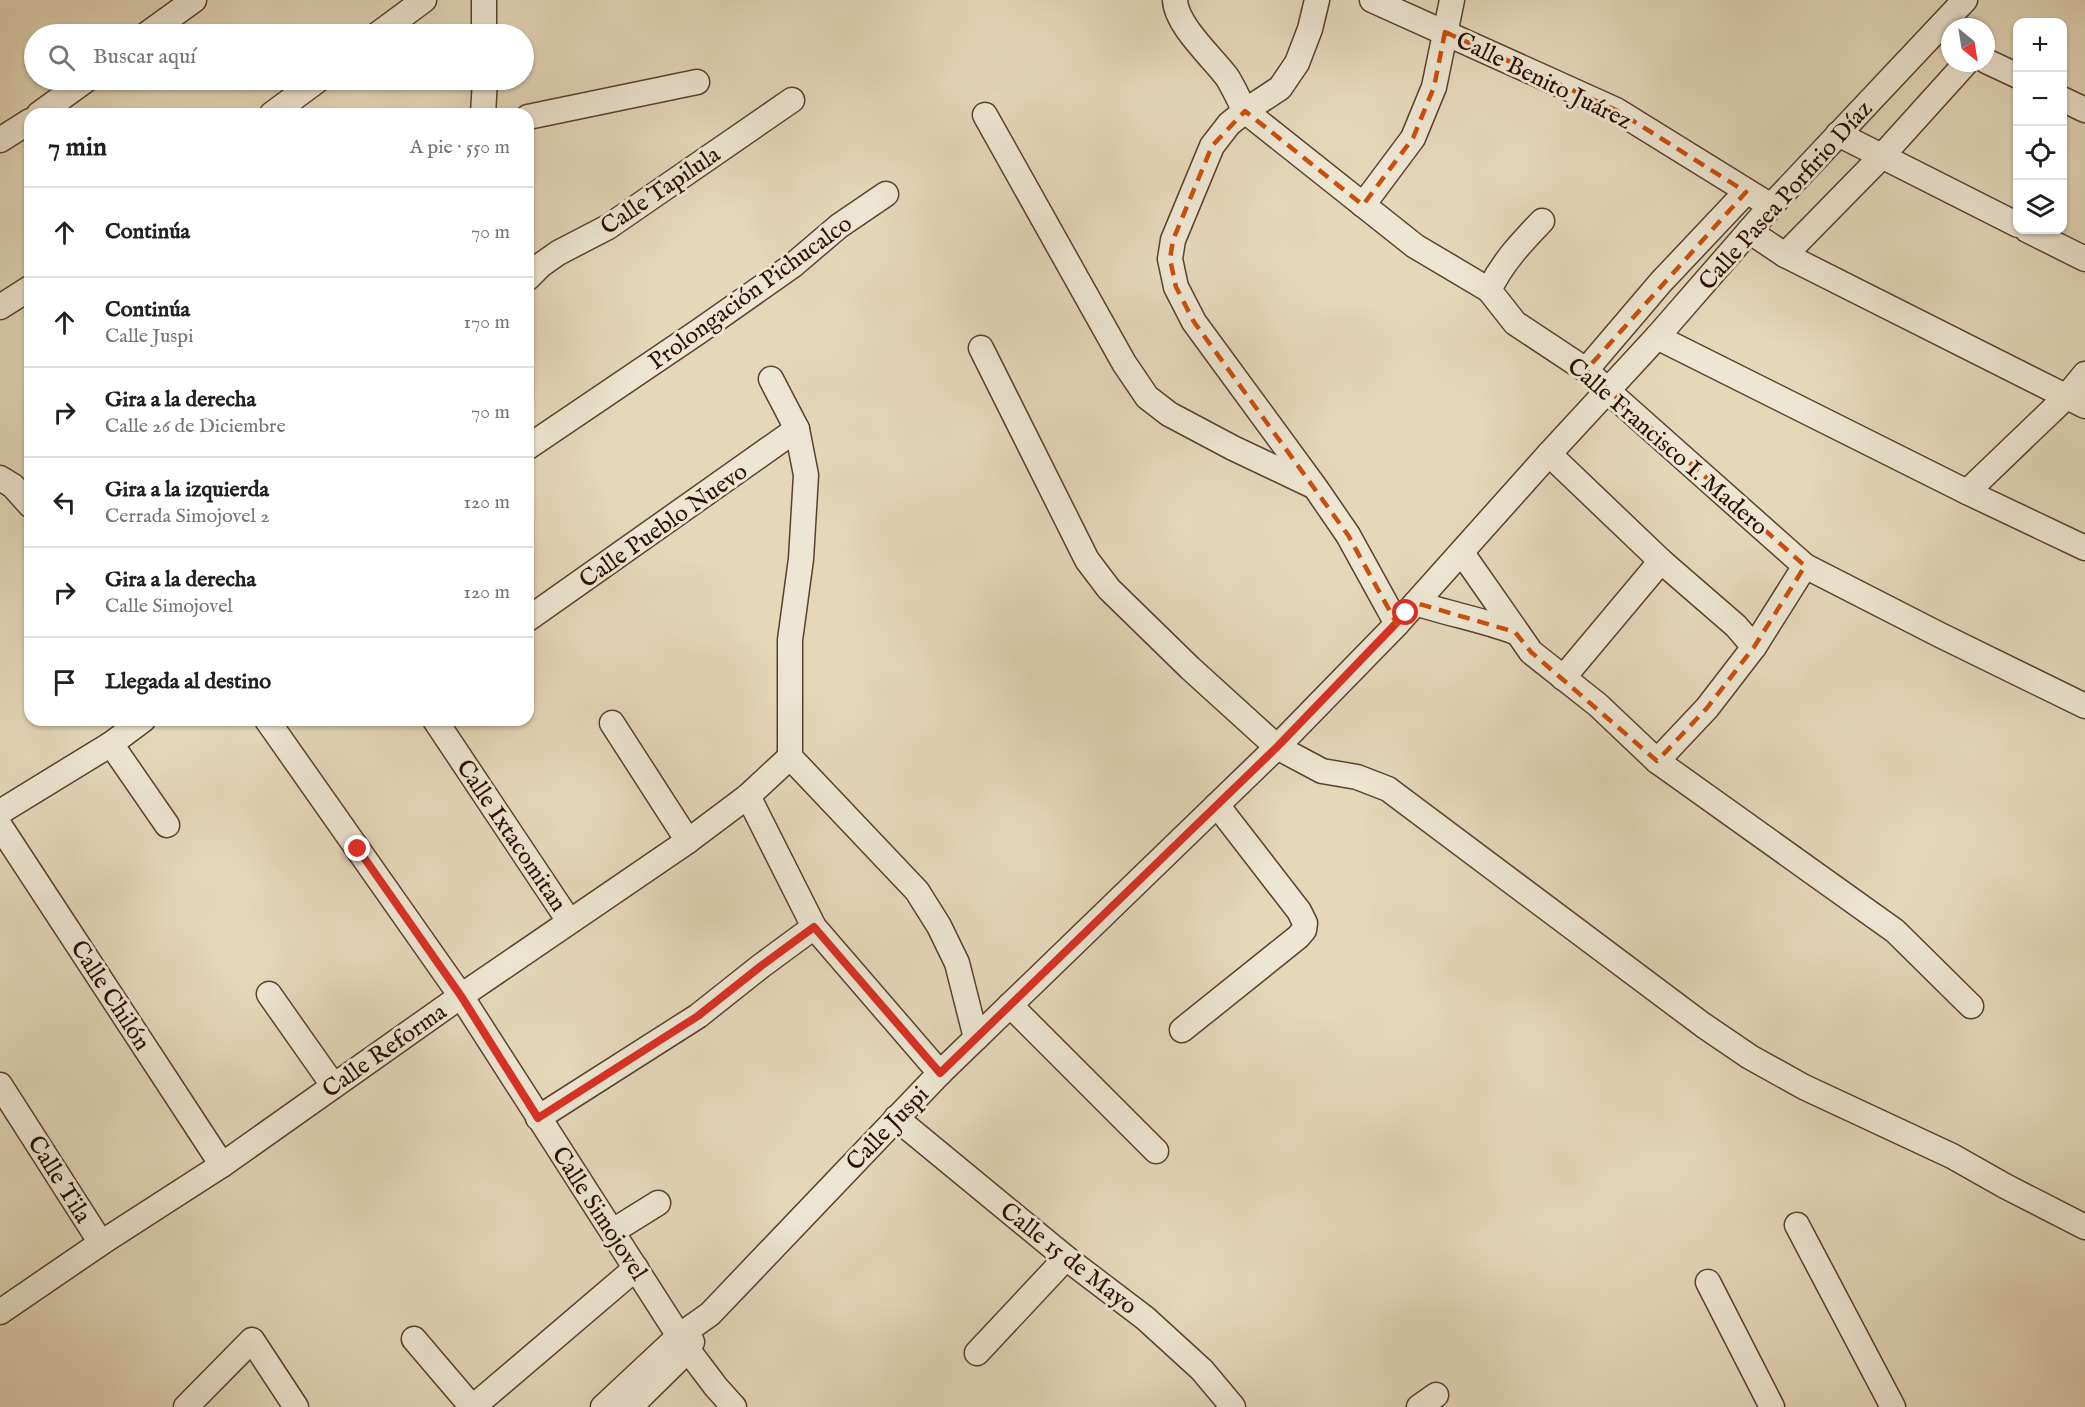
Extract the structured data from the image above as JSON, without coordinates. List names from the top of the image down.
{
  "streets": {
    "street": [
      "Calle Benito Juárez",
      "Calle Tapilula",
      "Calle Pasea Porfirio Díaz",
      "Prolongación Pichucalco",
      "Calle Francisco I. Madero",
      "Calle Pueblo Nuevo",
      "Calle Ixtacomitan",
      "Calle Chilón",
      "Calle Reforma",
      "Calle Juspi",
      "Calle Tila",
      "Calle Simojovel",
      "Calle 15 de Mayo"
    ]
  },
  "crossings": [
    ["Calle Benito Juárez", "Calle Pasea Porfirio Díaz"],
    ["Calle Pasea Porfirio Díaz", "Calle Francisco I. Madero"],
    ["Calle Pasea Porfirio Díaz", "Calle Juspi"],
    ["Calle Ixtacomitan", "Calle Reforma"],
    ["Calle Chilón", "Calle Reforma"],
    ["Calle Reforma", "Calle Tila"],
    ["Calle Reforma", "Calle Simojovel"],
    ["Calle Juspi", "Calle Simojovel"],
    ["Calle Juspi", "Calle 15 de Mayo"]
  ],
  "north": "bottom right",
  "page": {
    "map_buttons": ["+", "−"],
    "search": "Buscar aquí",
    "heading": ["7 min", "A pie · 550 m"],
    "list": [
      ["Continúa", "70 m"],
      ["Continúa", "Calle Juspi", "170 m"],
      ["Gira a la derecha", "Calle 26 de Diciembre", "70 m"],
      ["Gira a la izquierda", "Cerrada Simojovel 2", "120 m"],
      ["Gira a la derecha", "Calle Simojovel", "120 m"],
      "Llegada al destino"
    ]
  }
}
